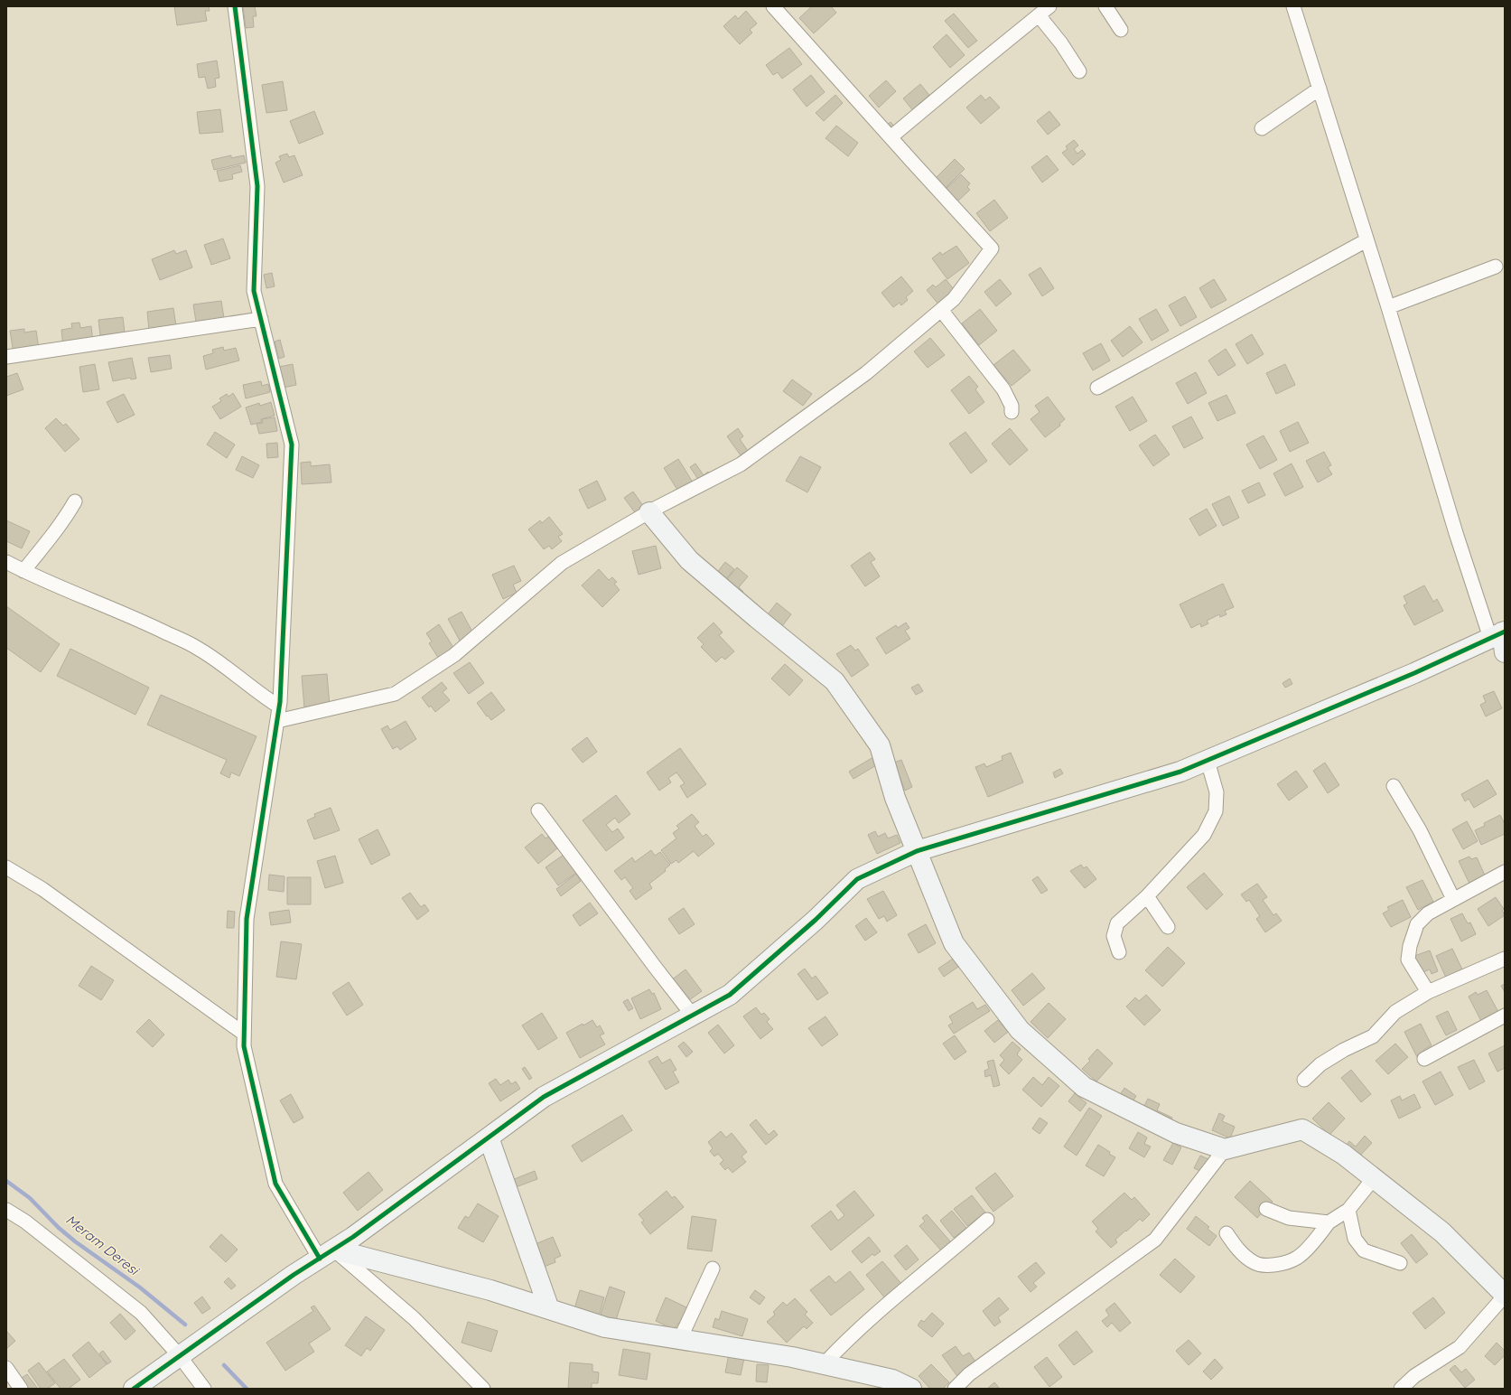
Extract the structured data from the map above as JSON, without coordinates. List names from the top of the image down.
{
  "water": ["Meram Deresi"]
}
